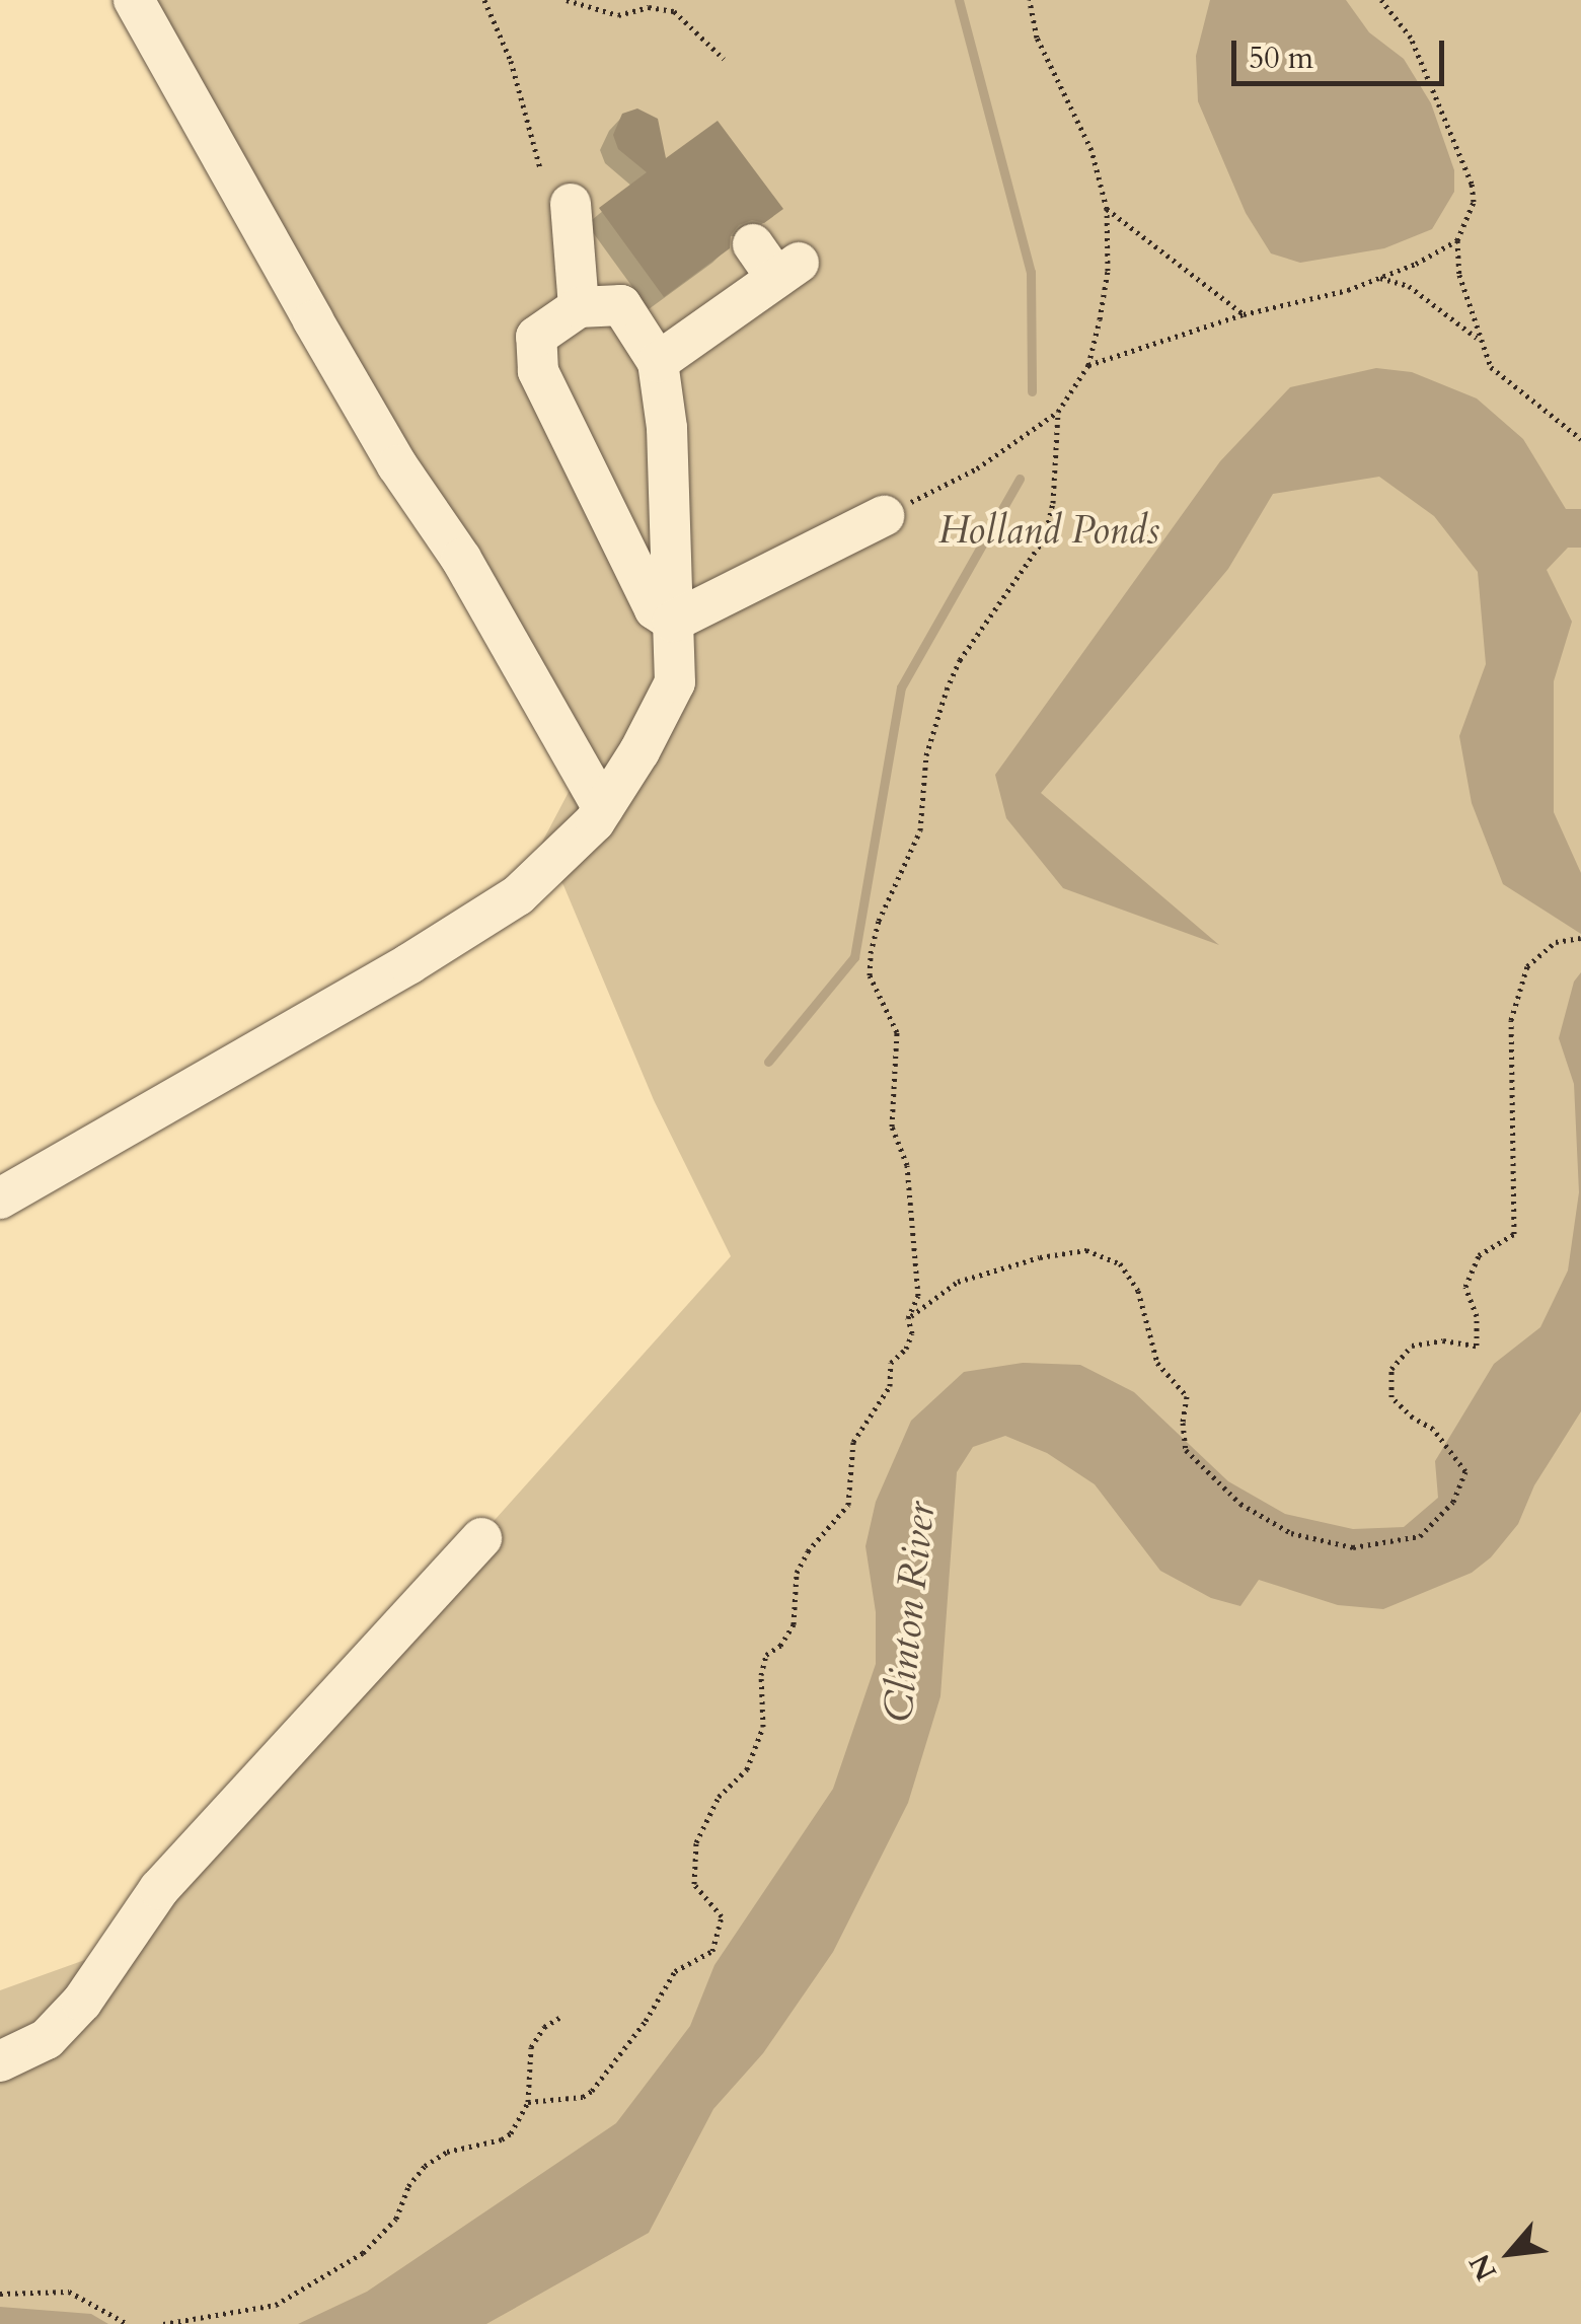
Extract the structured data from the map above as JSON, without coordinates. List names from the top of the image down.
{
  "water": ["Clinton River"],
  "parks": ["Holland Ponds"],
  "scale_bar": "50 m",
  "north": "bottom left"
}
